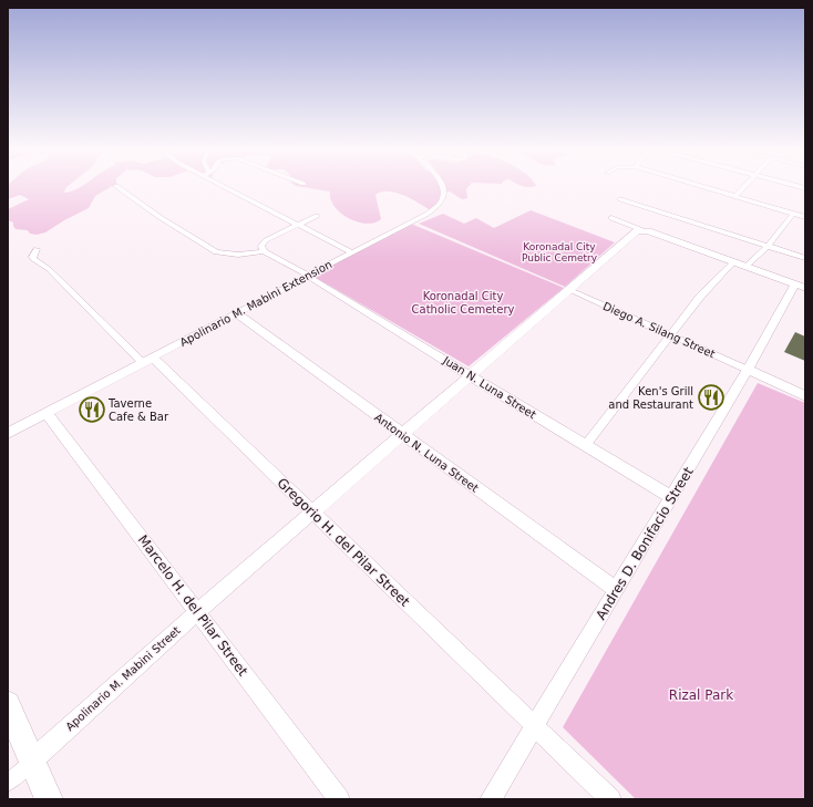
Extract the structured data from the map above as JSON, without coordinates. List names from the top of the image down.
{
  "streets": {
    "street": [
      "Apolinario M. Mabini Extension",
      "Diego A. Silang Street",
      "Juan N. Luna Street",
      "Antonio N. Luna Street",
      "Gregorio H. del Pilar Street",
      "Andres D. Bonifacio Street",
      "Marcelo H. del Pilar Street",
      "Apolinario M. Mabini Street"
    ]
  },
  "crossings": [
    ["Apolinario M. Mabini Extension", "Juan N. Luna Street"],
    ["Apolinario M. Mabini Extension", "Antonio N. Luna Street"],
    ["Apolinario M. Mabini Extension", "Gregorio H. del Pilar Street"],
    ["Apolinario M. Mabini Extension", "Marcelo H. del Pilar Street"],
    ["Diego A. Silang Street", "Andres D. Bonifacio Street"],
    ["Diego A. Silang Street", "Apolinario M. Mabini Street"],
    ["Juan N. Luna Street", "Andres D. Bonifacio Street"],
    ["Juan N. Luna Street", "Apolinario M. Mabini Street"],
    ["Antonio N. Luna Street", "Andres D. Bonifacio Street"],
    ["Antonio N. Luna Street", "Apolinario M. Mabini Street"],
    ["Gregorio H. del Pilar Street", "Andres D. Bonifacio Street"],
    ["Gregorio H. del Pilar Street", "Apolinario M. Mabini Street"],
    ["Marcelo H. del Pilar Street", "Apolinario M. Mabini Street"]
  ],
  "parks": ["Koronadal City Public Cemetry", "Koronadal City Catholic Cemetery", "Rizal Park"],
  "places": {
    "restaurant": ["Ken's Grill and Restaurant", "Taverne Cafe & Bar"]
  }
}
